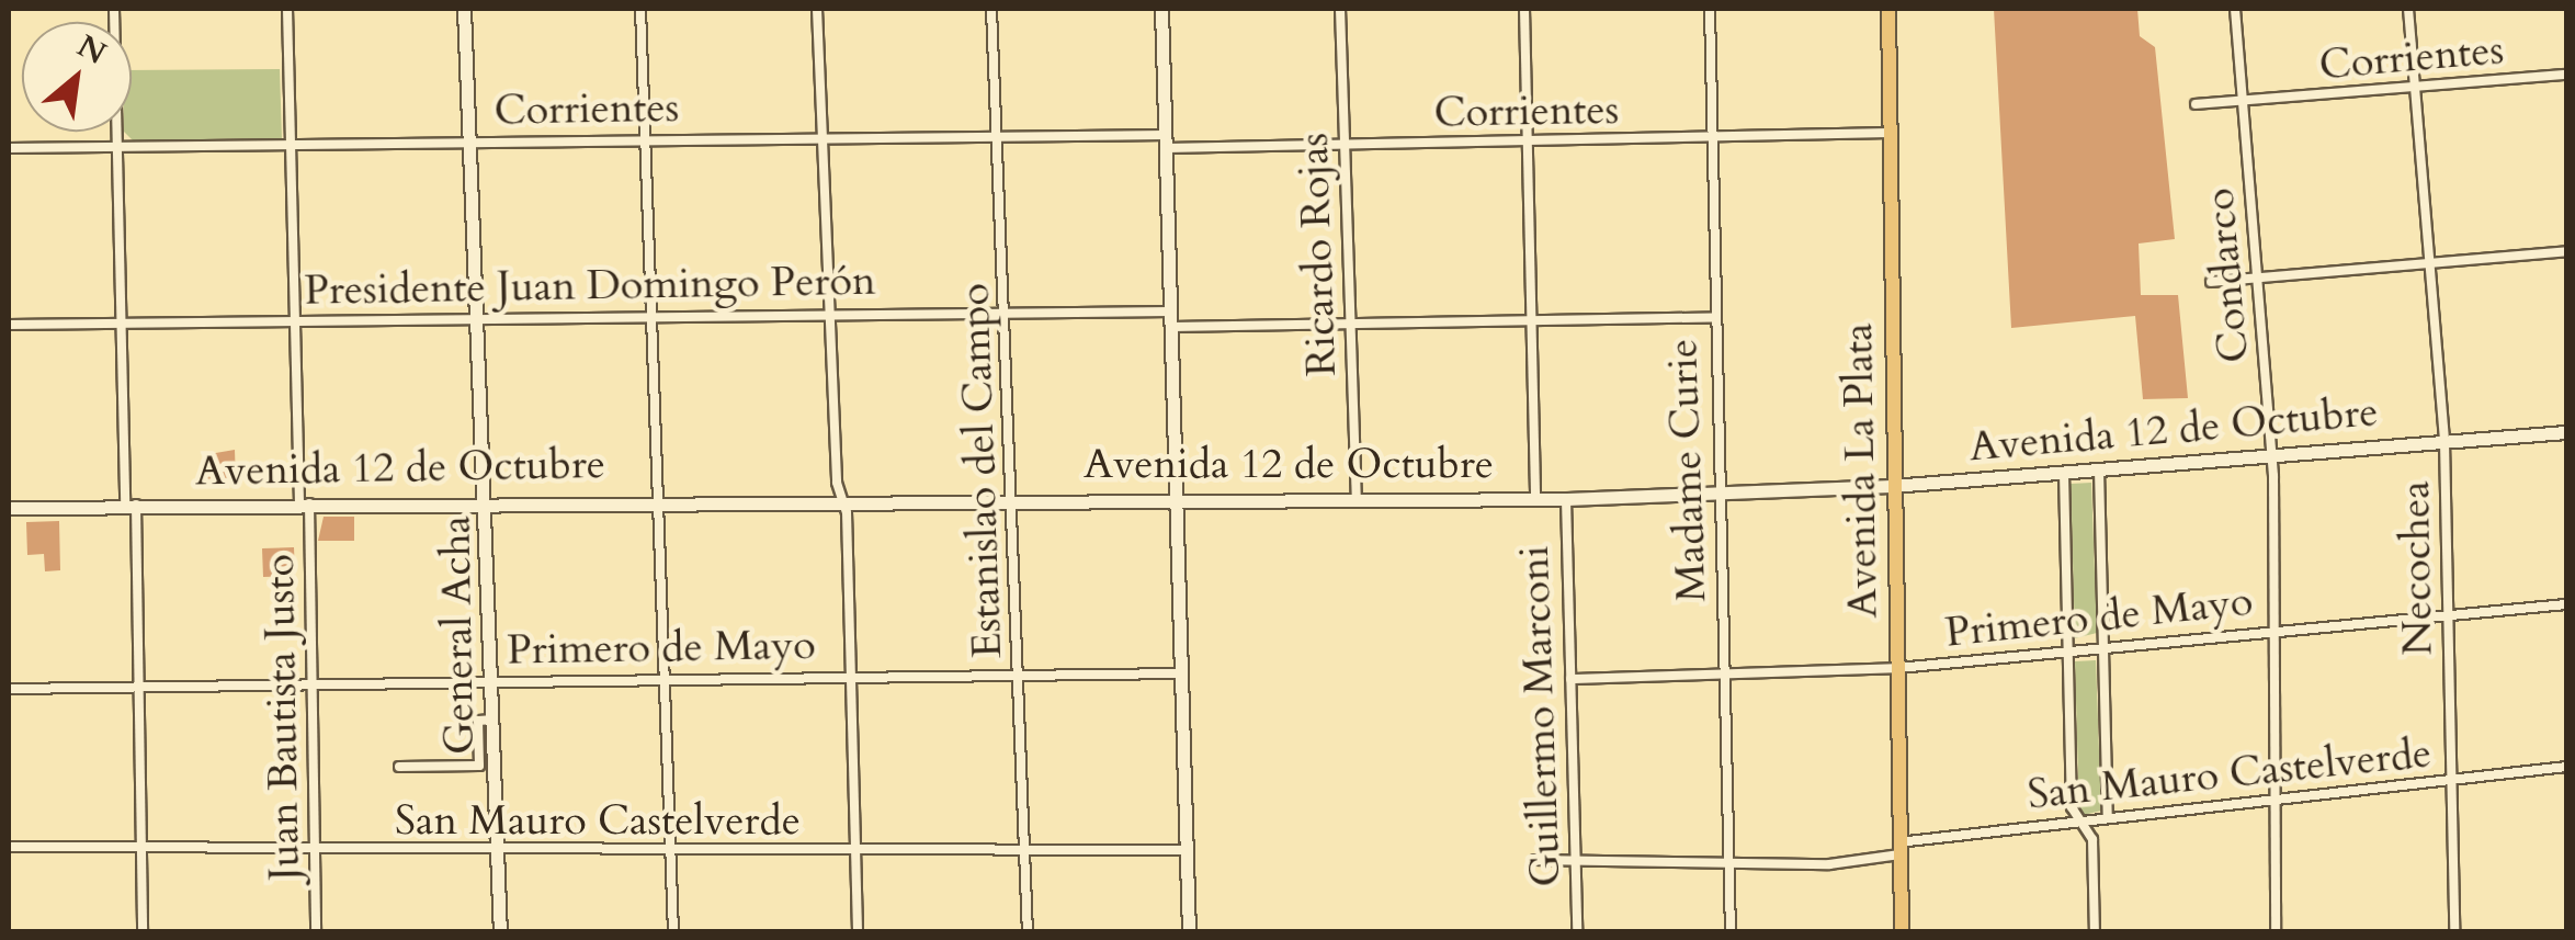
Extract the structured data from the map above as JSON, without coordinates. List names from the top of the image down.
{
  "streets": {
    "main road": ["Avenida 12 de Octubre", "Avenida La Plata", "General Acha"],
    "street": [
      "Corrientes",
      "Ricardo Rojas",
      "Condarco",
      "Presidente Juan Domingo Perón",
      "Estanislao del Campo",
      "Madame Curie",
      "Necochea",
      "Primero de Mayo",
      "Guillermo Marconi",
      "Juan Bautista Justo",
      "San Mauro Castelverde"
    ]
  },
  "crossings": [
    ["Corrientes", "Ricardo Rojas"],
    ["Corrientes", "Condarco"],
    ["Corrientes", "Estanislao del Campo"],
    ["Corrientes", "Madame Curie"],
    ["Corrientes", "Avenida La Plata"],
    ["Corrientes", "Necochea"],
    ["Corrientes", "General Acha"],
    ["Corrientes", "Guillermo Marconi"],
    ["Corrientes", "Juan Bautista Justo"],
    ["Ricardo Rojas", "Avenida 12 de Octubre"],
    ["Condarco", "Avenida 12 de Octubre"],
    ["Condarco", "Primero de Mayo"],
    ["Condarco", "San Mauro Castelverde"],
    ["Presidente Juan Domingo Perón", "Estanislao del Campo"],
    ["Presidente Juan Domingo Perón", "General Acha"],
    ["Presidente Juan Domingo Perón", "Juan Bautista Justo"],
    ["Avenida 12 de Octubre", "Estanislao del Campo"],
    ["Avenida 12 de Octubre", "Madame Curie"],
    ["Avenida 12 de Octubre", "Avenida La Plata"],
    ["Avenida 12 de Octubre", "Necochea"],
    ["Avenida 12 de Octubre", "General Acha"],
    ["Avenida 12 de Octubre", "Guillermo Marconi"],
    ["Avenida 12 de Octubre", "Juan Bautista Justo"],
    ["Estanislao del Campo", "Primero de Mayo"],
    ["Estanislao del Campo", "San Mauro Castelverde"],
    ["Madame Curie", "Primero de Mayo"],
    ["Madame Curie", "San Mauro Castelverde"],
    ["Avenida La Plata", "Primero de Mayo"],
    ["Avenida La Plata", "San Mauro Castelverde"],
    ["Necochea", "Primero de Mayo"],
    ["Necochea", "San Mauro Castelverde"],
    ["Primero de Mayo", "General Acha"],
    ["Primero de Mayo", "Guillermo Marconi"],
    ["Primero de Mayo", "Juan Bautista Justo"],
    ["General Acha", "San Mauro Castelverde"],
    ["Guillermo Marconi", "San Mauro Castelverde"],
    ["Juan Bautista Justo", "San Mauro Castelverde"]
  ],
  "north": "top right"
}
